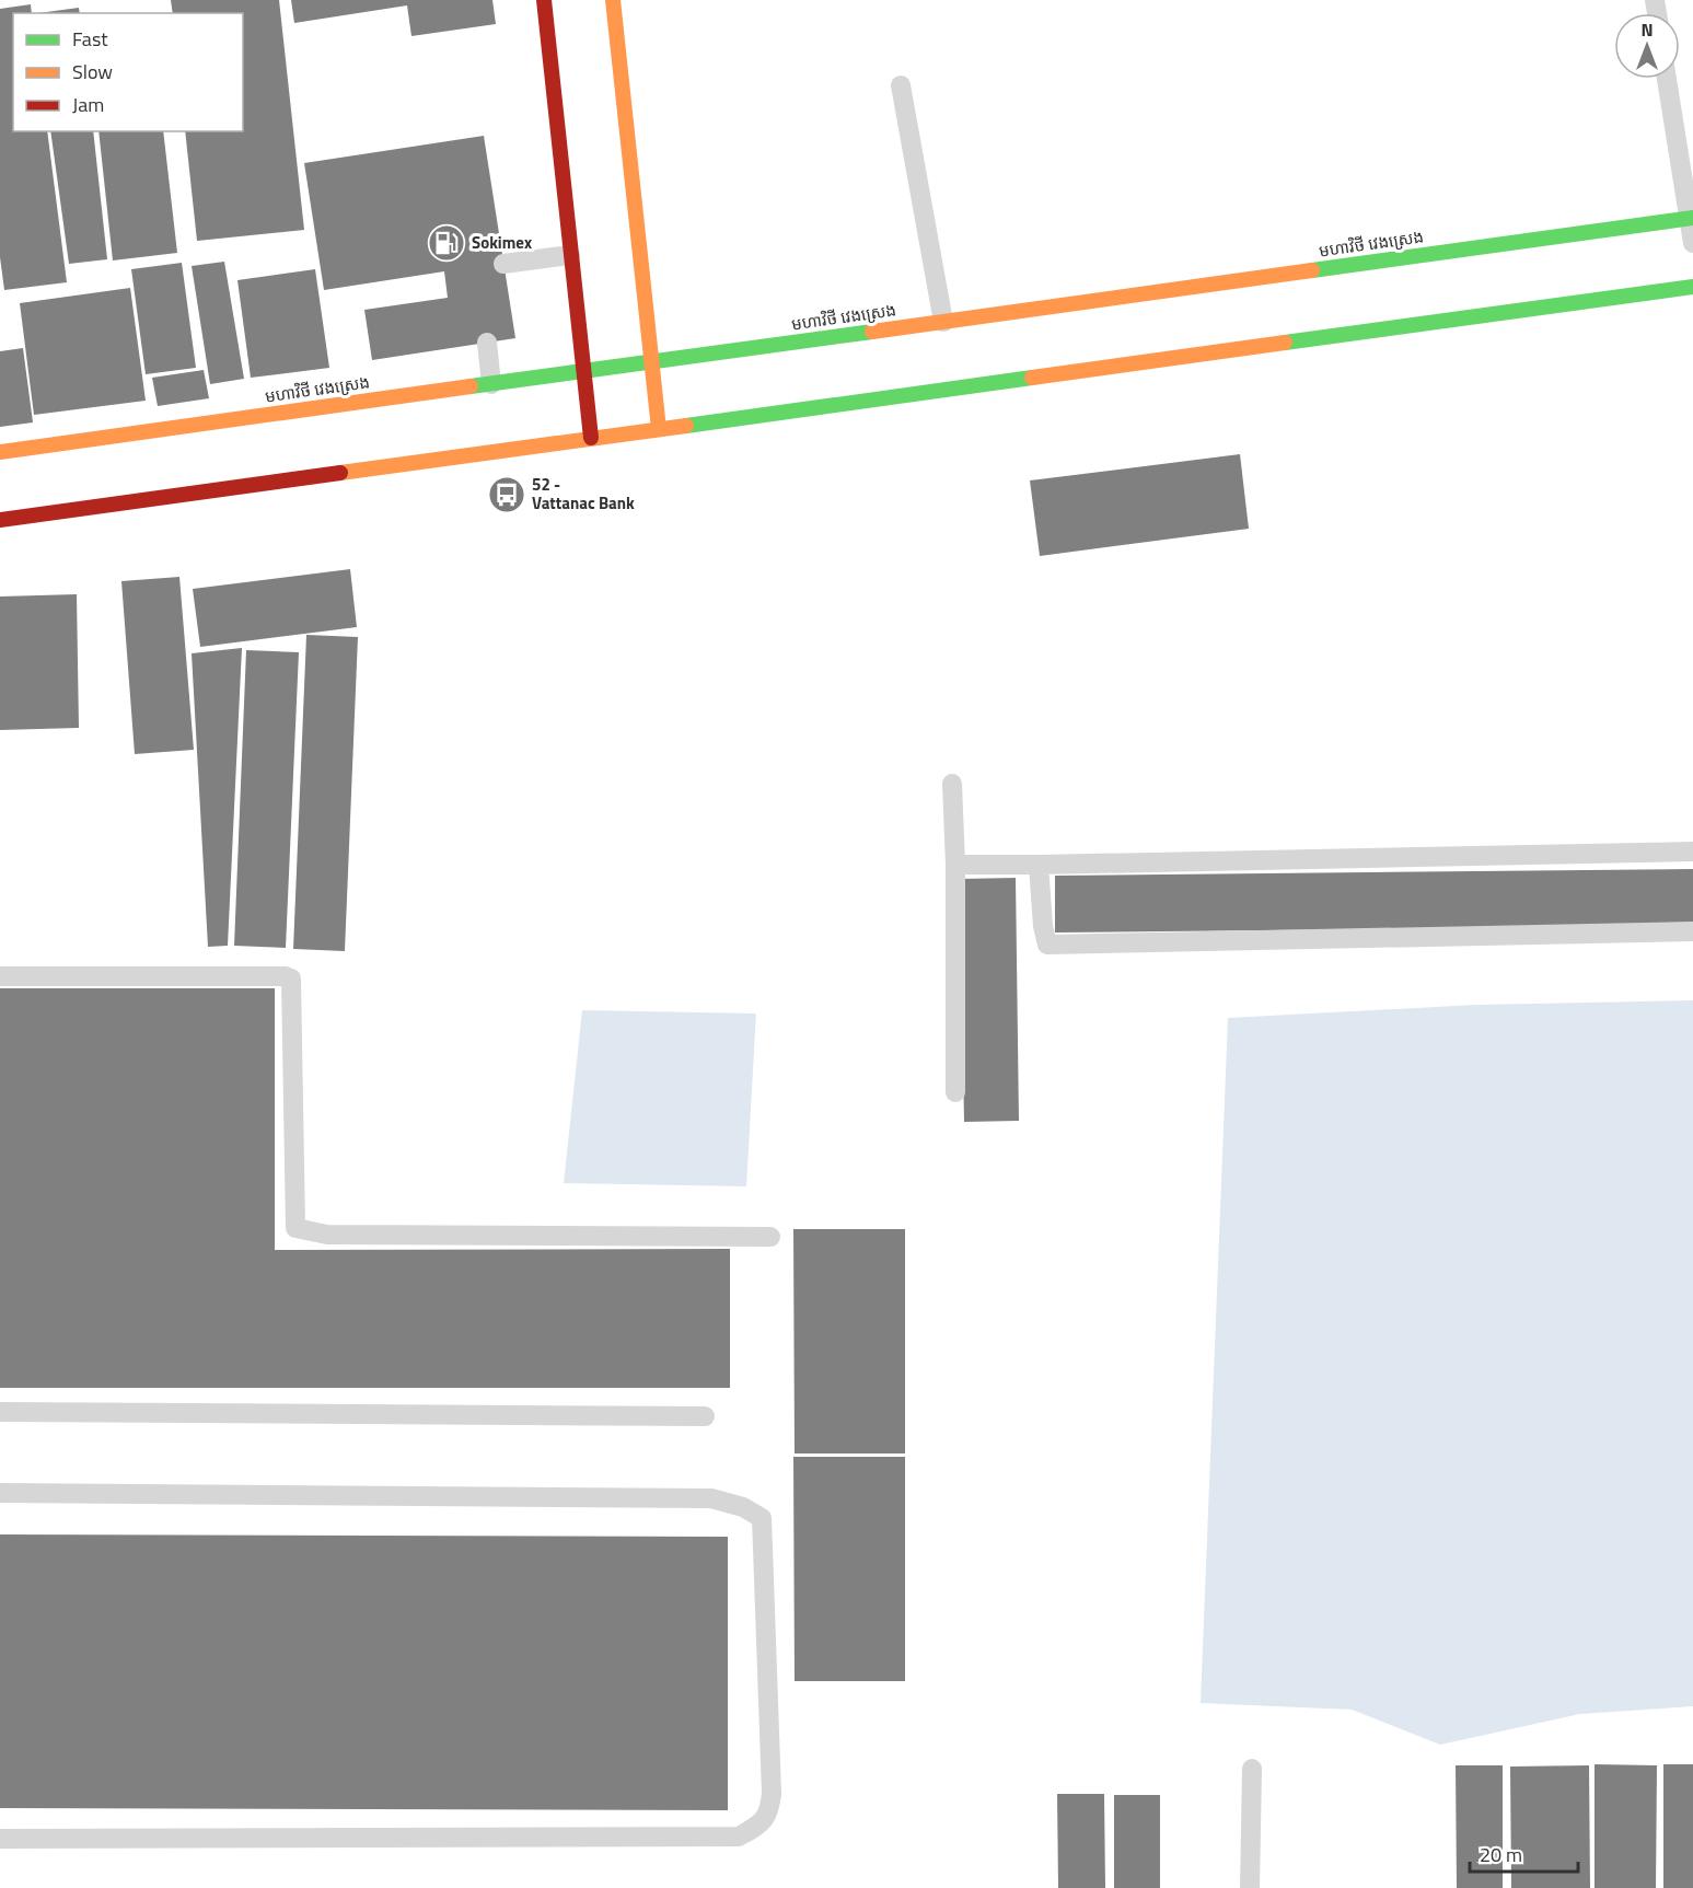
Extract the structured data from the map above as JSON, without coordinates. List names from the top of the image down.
{
  "streets": {
    "main road": ["មហាវិថី វេងស្រេង"]
  },
  "places": {
    "fuel station": ["Sokimex"],
    "bus stop": ["52 - Vattanac Bank"]
  },
  "legend": ["Fast", "Slow", "Jam"],
  "scale_bar": "20 m",
  "north": "top"
}
